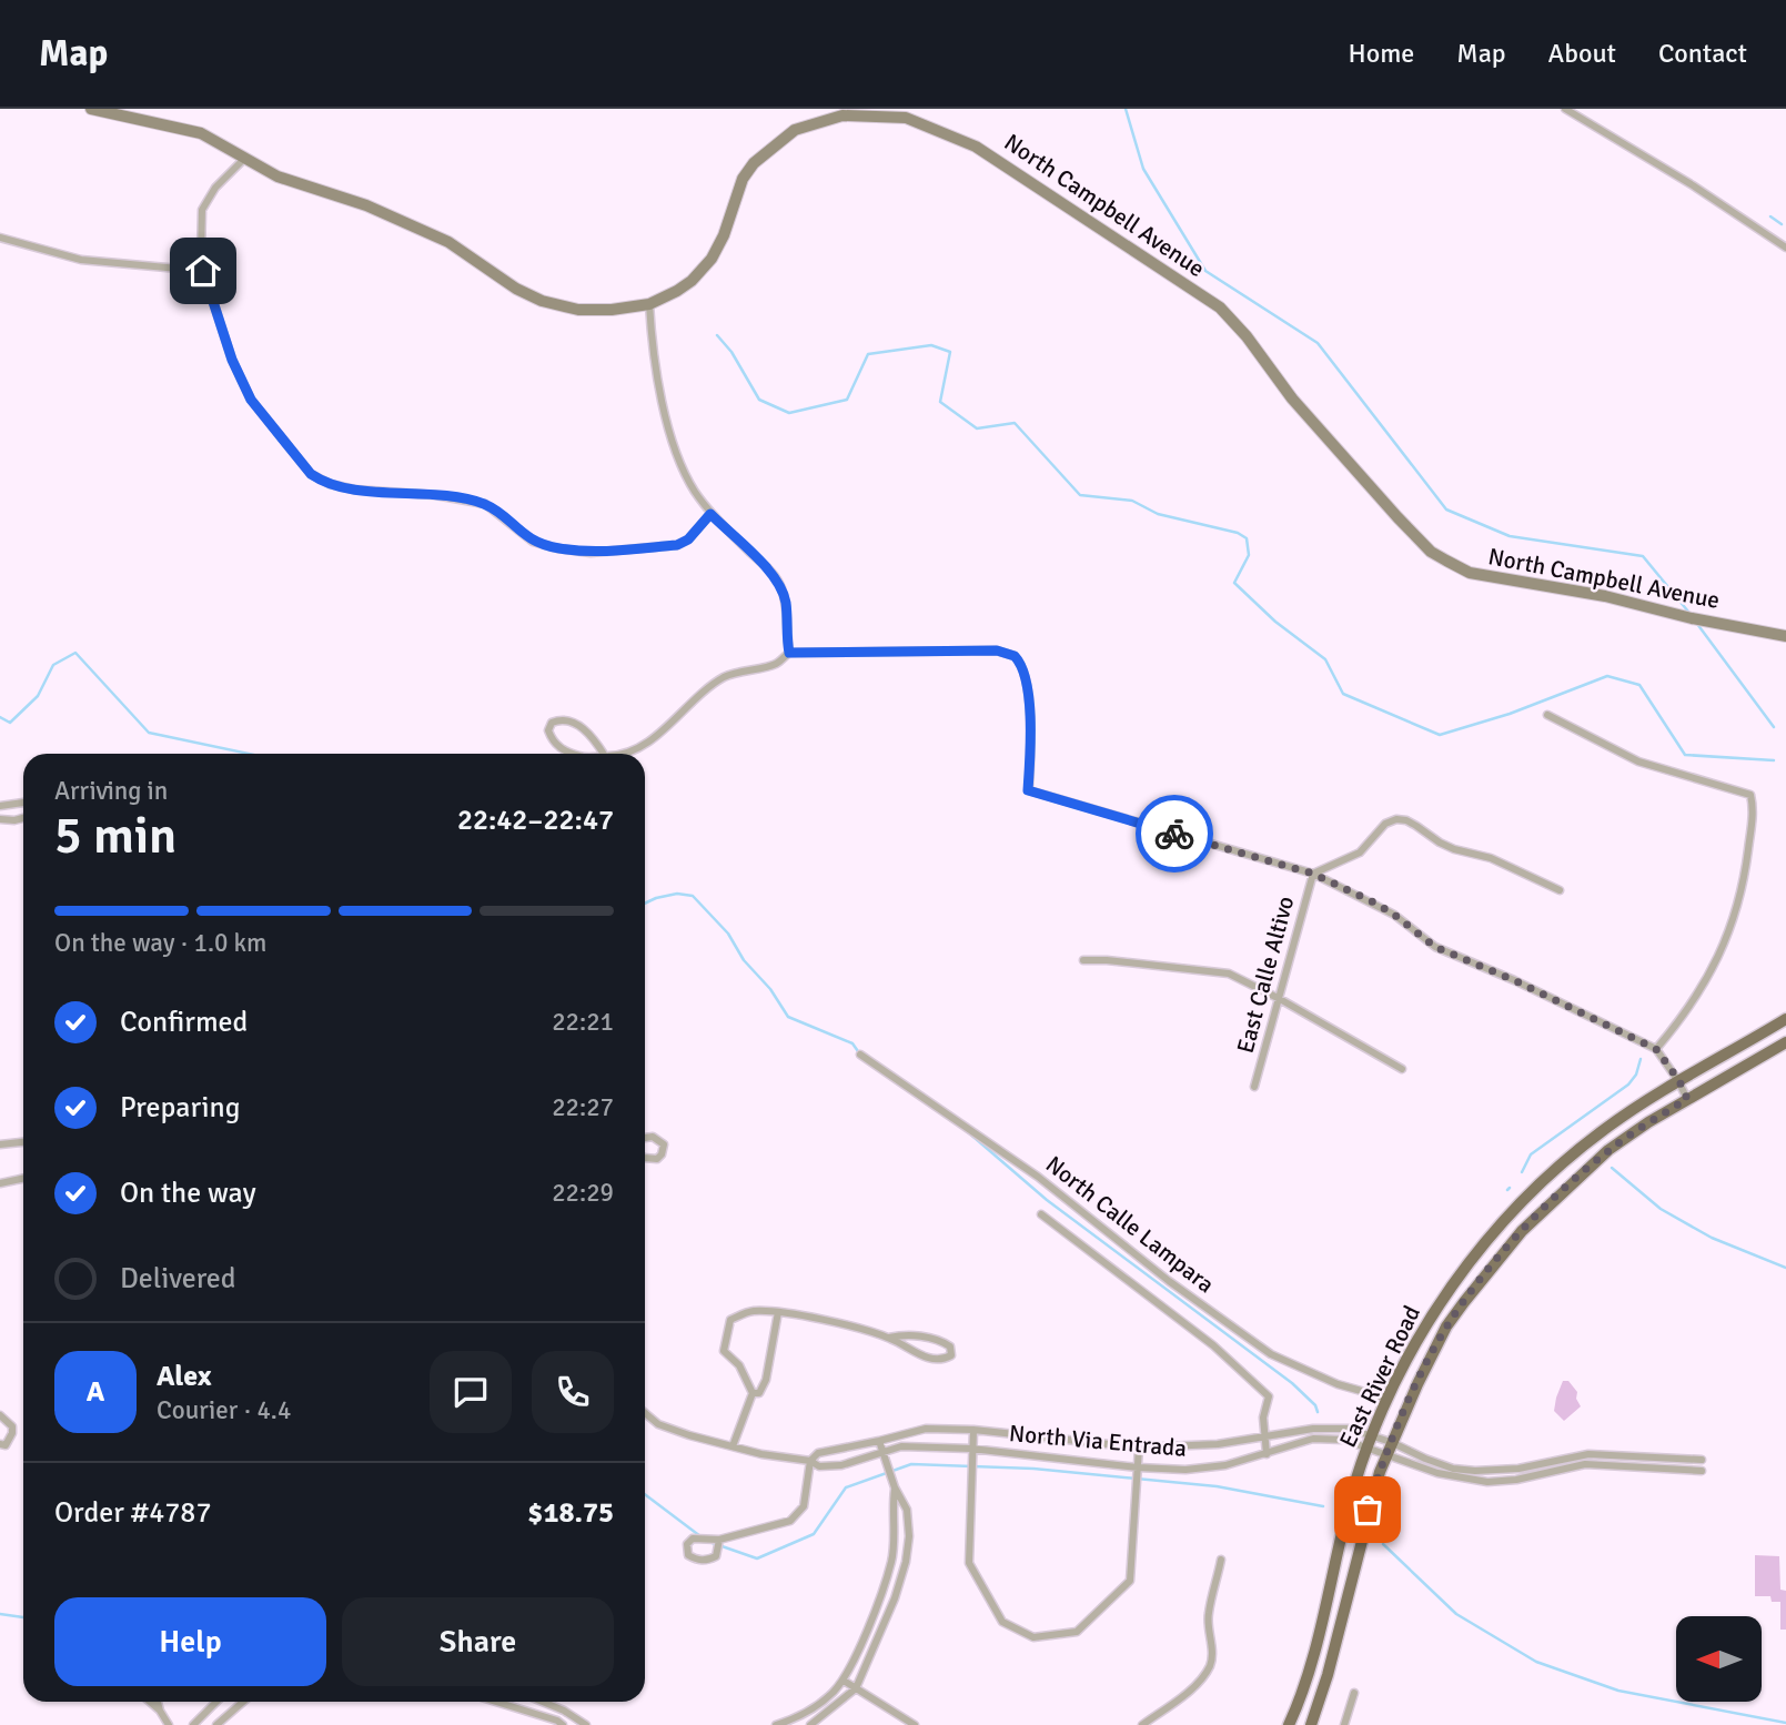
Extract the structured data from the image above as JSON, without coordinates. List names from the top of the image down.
{
  "streets": {
    "main road": ["North Campbell Avenue", "East River Road"],
    "street": ["East Calle Altivo", "North Calle Lampara", "North Via Entrada"]
  },
  "crossings": [
    ["North Calle Lampara", "East River Road"],
    ["North Calle Lampara", "North Via Entrada"],
    ["East River Road", "North Via Entrada"]
  ],
  "north": "left",
  "page": {
    "header": "Map",
    "nav": [
      "Home",
      "Map",
      "About",
      "Contact"
    ],
    "heading": ["5 min", "Arriving in", "22:42–22:47"],
    "panel": [
      "Alex",
      "Courier · 4.4",
      "Order #4787",
      "$18.75"
    ],
    "bar": "On the way · 1.0 km",
    "list": [
      ["Confirmed", "22:21"],
      ["Preparing", "22:27"],
      ["On the way", "22:29"],
      "Delivered"
    ],
    "round": "A",
    "buttons": ["Help", "Share"]
  }
}
